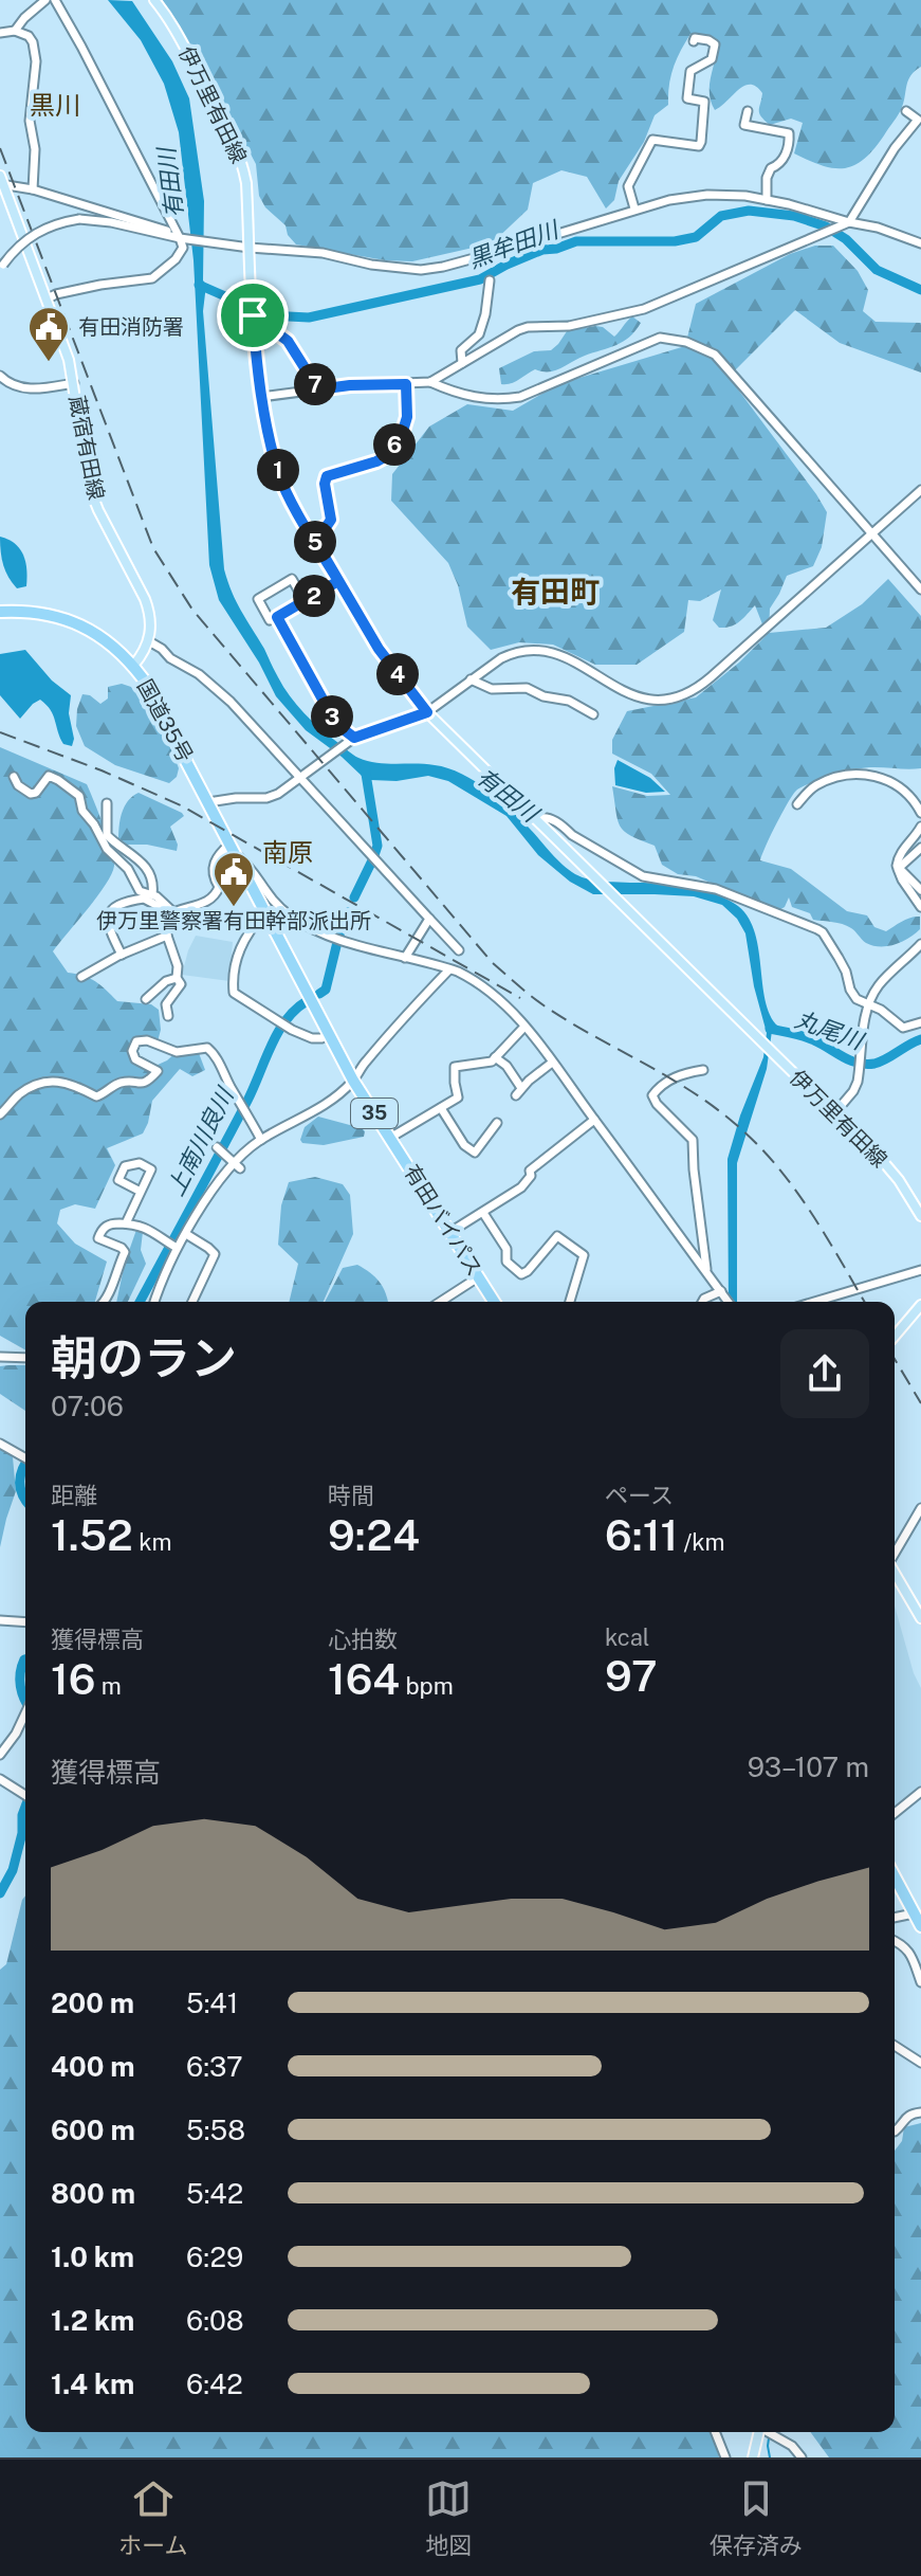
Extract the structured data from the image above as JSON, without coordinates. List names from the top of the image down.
{
  "streets": {
    "highway": ["国道35号", "35", "有田バイパス"],
    "main road": ["伊万里有田線", "蔵宿有田線"]
  },
  "crossings": [
    ["国道35号", "有田バイパス"]
  ],
  "districts": ["黒川", "有田町", "南原"],
  "water": [
    "有田川",
    "黒牟田川",
    "丸尾川",
    "上南川良川"
  ],
  "places": {
    "public building": ["有田消防署", "伊万里警察署有田幹部派出所"]
  },
  "page": {
    "pins": [
      "7",
      "6",
      "1",
      "5",
      "2",
      "4",
      "3"
    ],
    "heading": ["朝のラン", "07:06"],
    "stats": [
      ["距離", "1.52 km"],
      ["時間", "9:24"],
      ["ペース", "6:11 /km"],
      ["獲得標高", "16 m"],
      ["心拍数", "164 bpm"],
      ["kcal", "97"]
    ],
    "chart": ["獲得標高", "93–107 m"],
    "list": [
      {
        "name": "200 m",
        "note": "5:41"
      },
      {
        "name": "400 m",
        "note": "6:37"
      },
      {
        "name": "600 m",
        "note": "5:58"
      },
      {
        "name": "800 m",
        "note": "5:42"
      },
      {
        "name": "1.0 km",
        "note": "6:29"
      },
      {
        "name": "1.2 km",
        "note": "6:08"
      },
      {
        "name": "1.4 km",
        "note": "6:42"
      }
    ],
    "tabs": ["ホーム", "地図", "保存済み"]
  }
}
